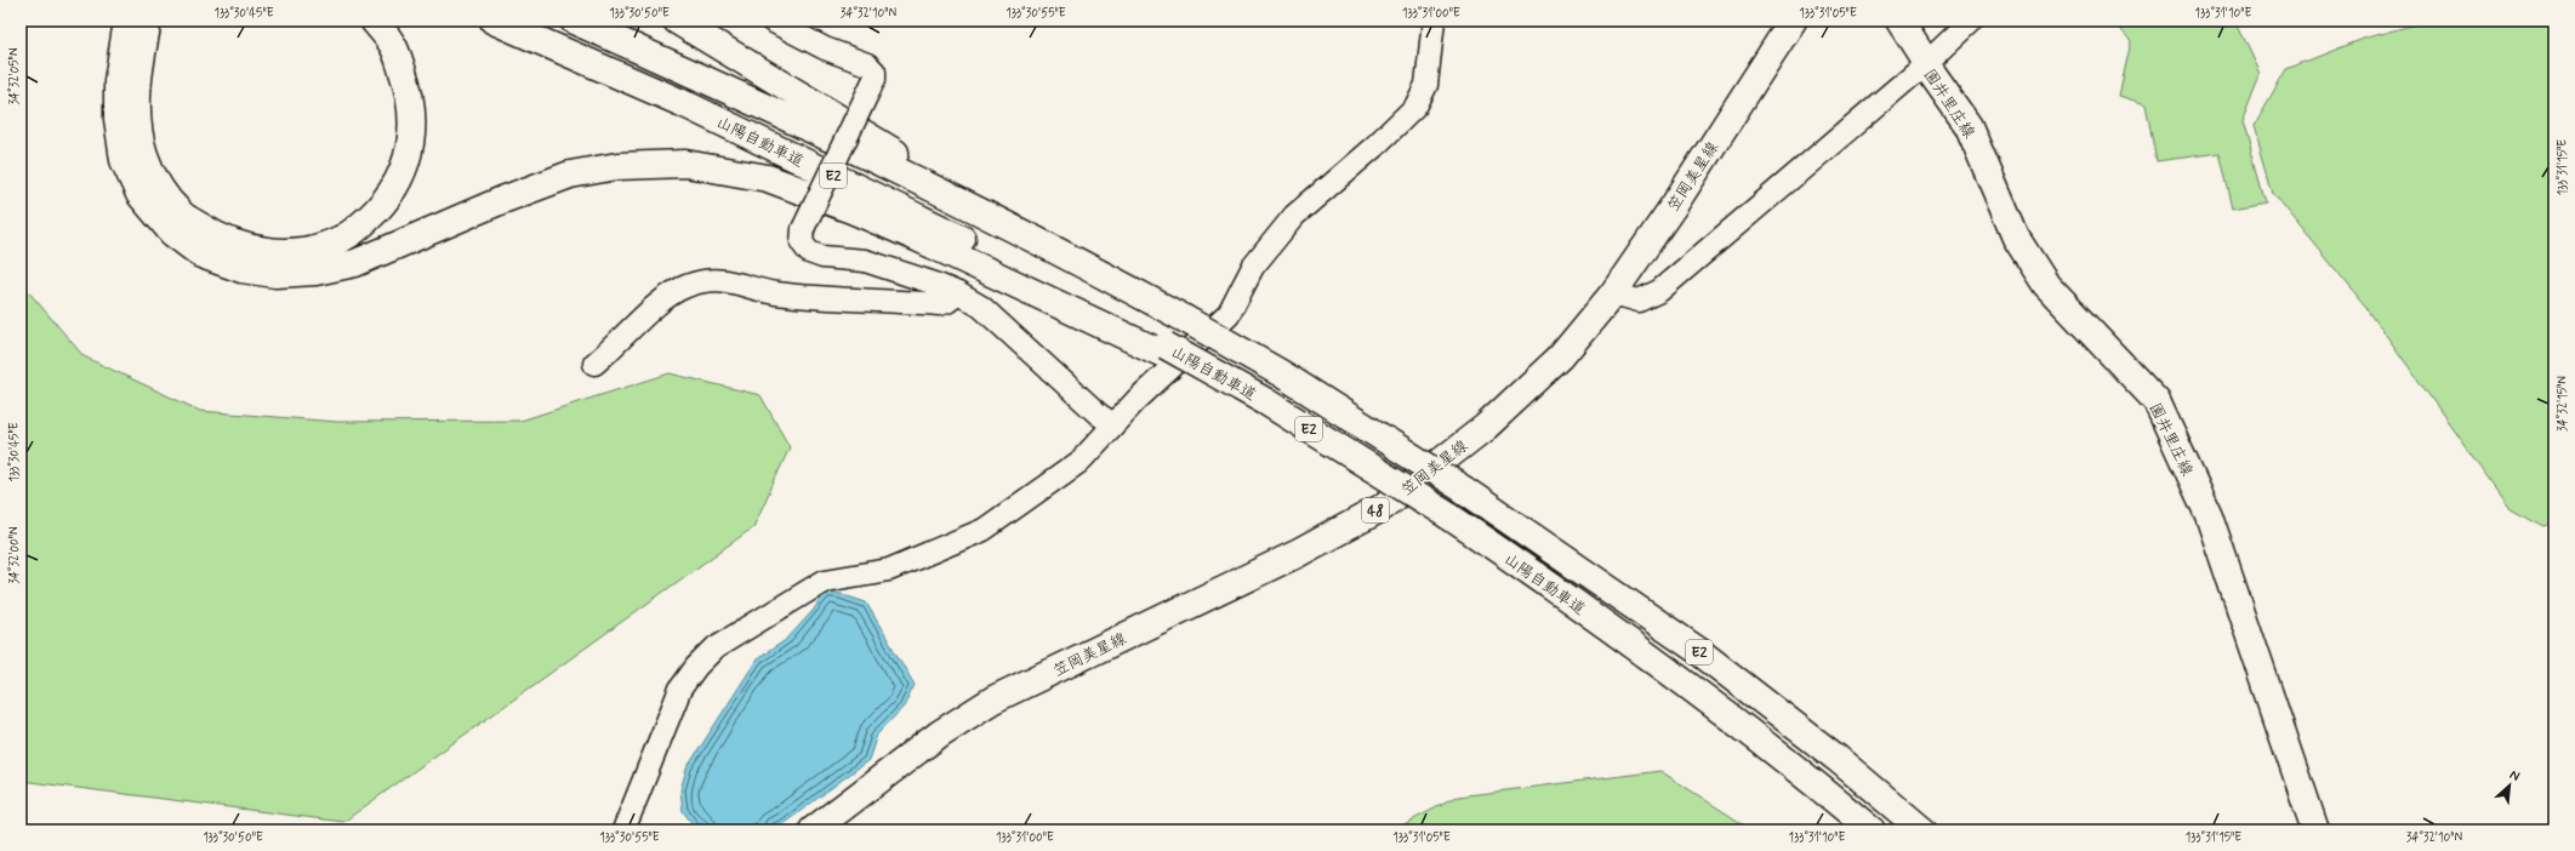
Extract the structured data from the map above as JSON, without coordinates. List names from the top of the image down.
{
  "streets": {
    "main road": [
      "園井里庄線",
      "山陽自動車道",
      "E2",
      "笠岡美星線",
      "48"
    ]
  },
  "north": "top right",
  "coordinates": [
    "133°30'45\"E",
    "133°30'50\"E",
    "34°32'10\"N",
    "133°30'55\"E",
    "133°31'00\"E",
    "133°31'05\"E",
    "133°31'10\"E",
    "34°32'05\"N",
    "133°31'15\"E",
    "34°32'15\"N",
    "34°32'00\"N"
  ]
}
